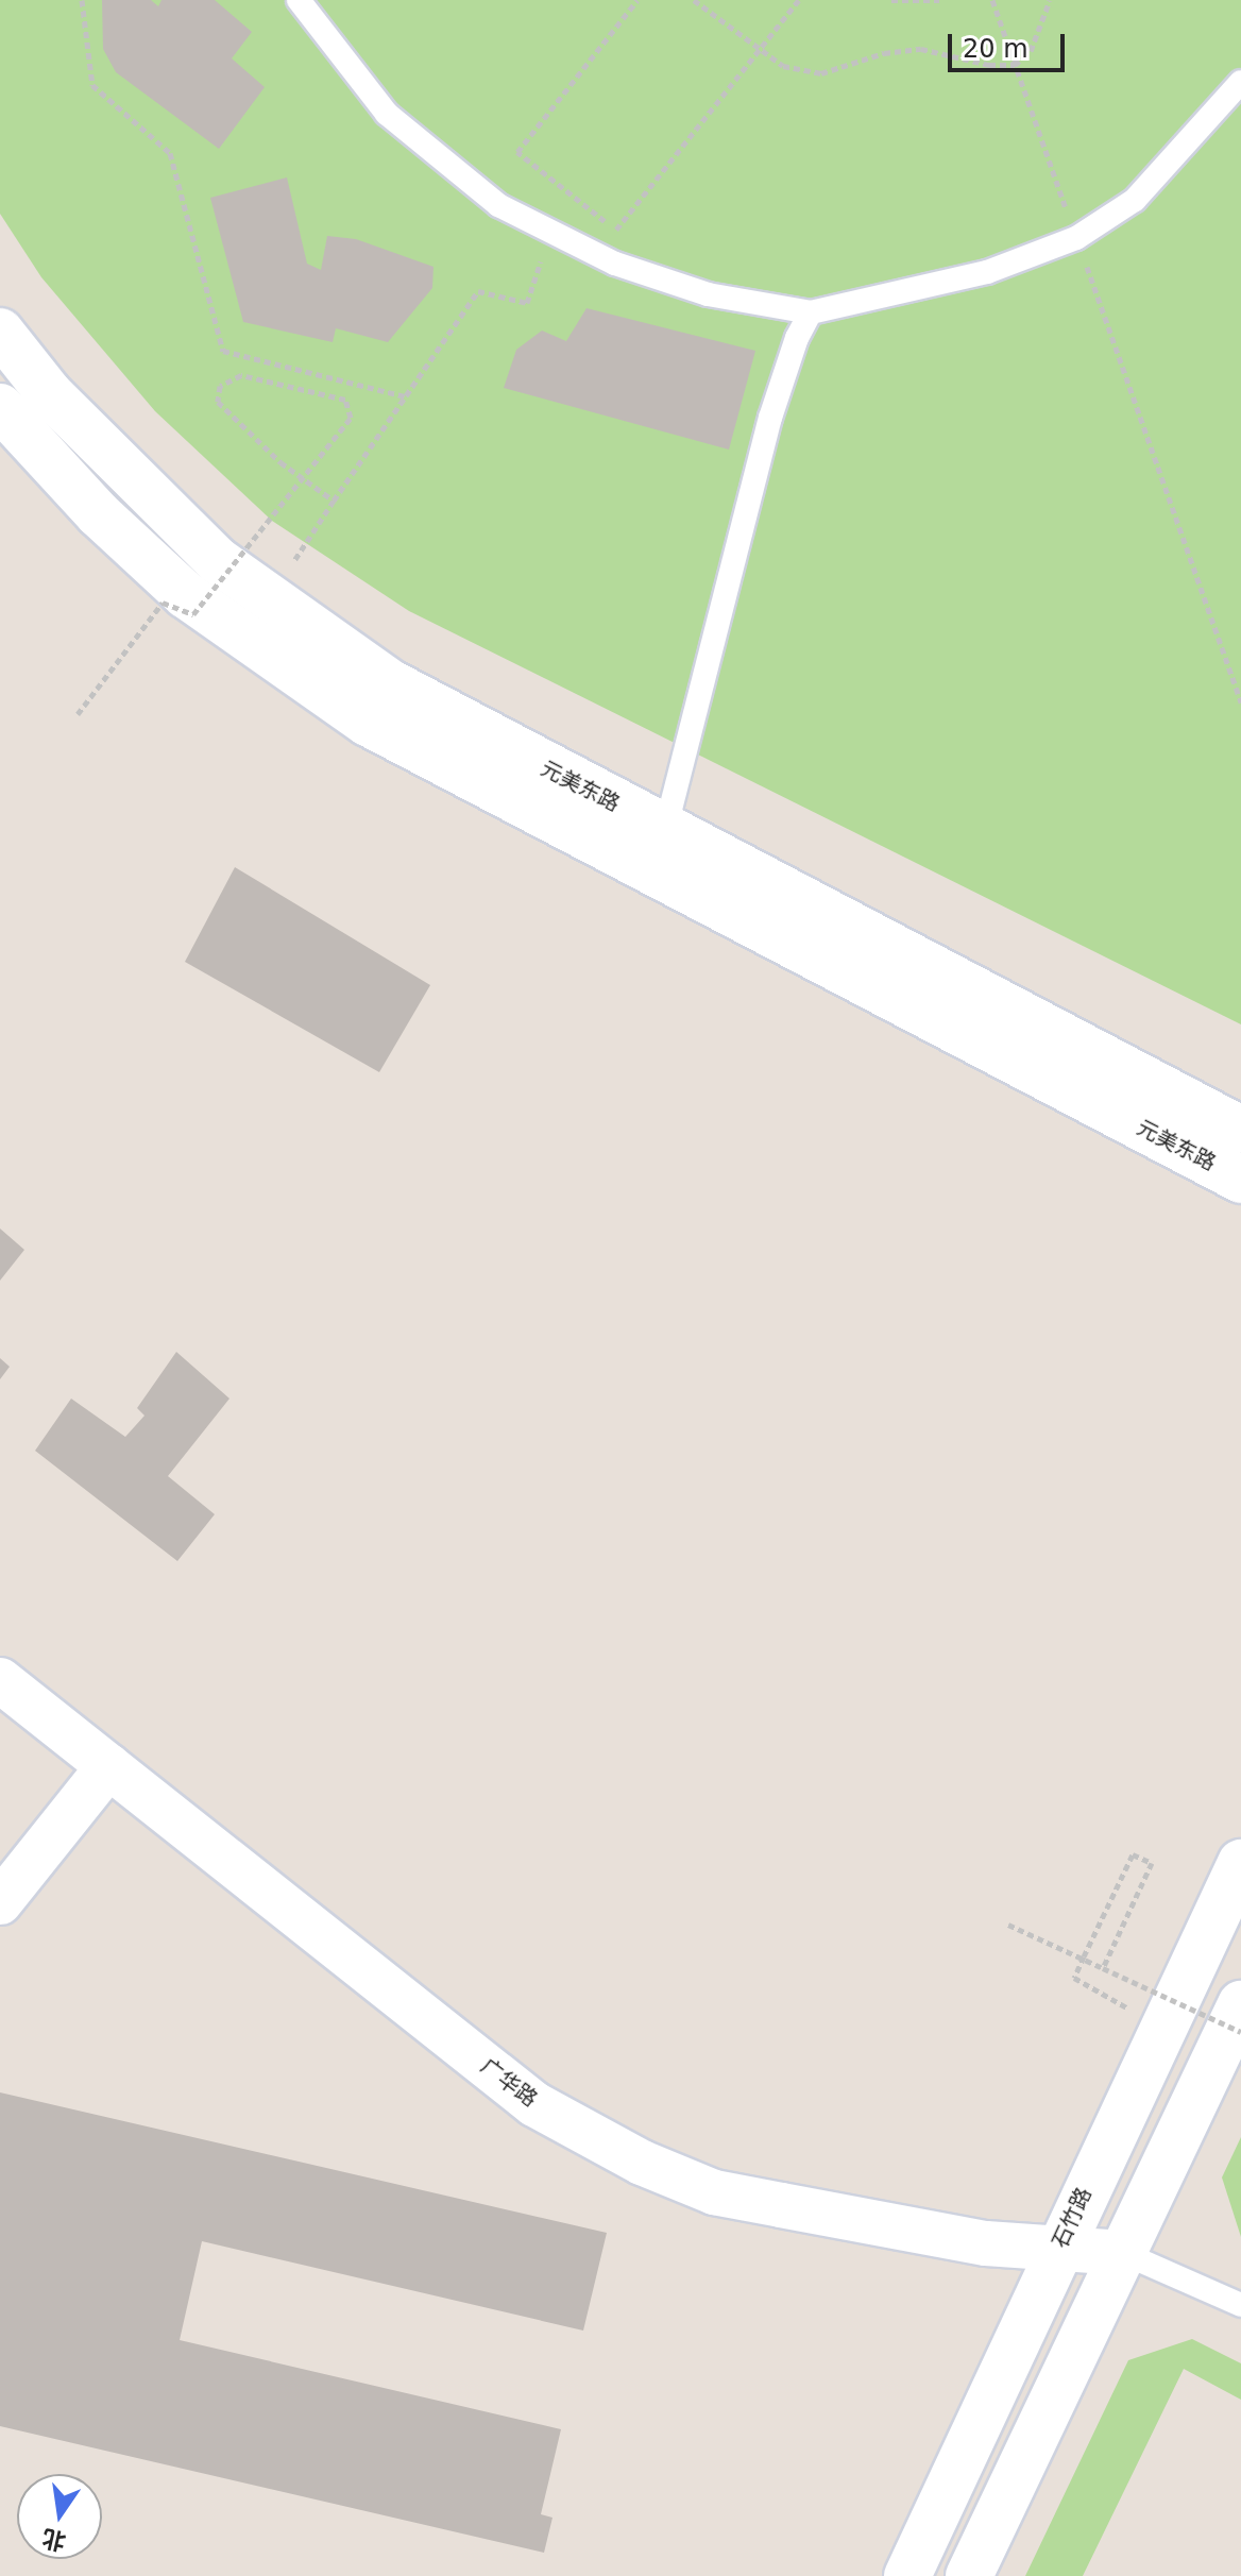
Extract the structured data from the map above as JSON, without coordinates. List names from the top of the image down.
{
  "streets": {
    "street": ["元美东路", "广华路", "石竹路"]
  },
  "crossings": [
    ["广华路", "石竹路"]
  ],
  "scale_bar": "20 m",
  "north": "bottom"
}
